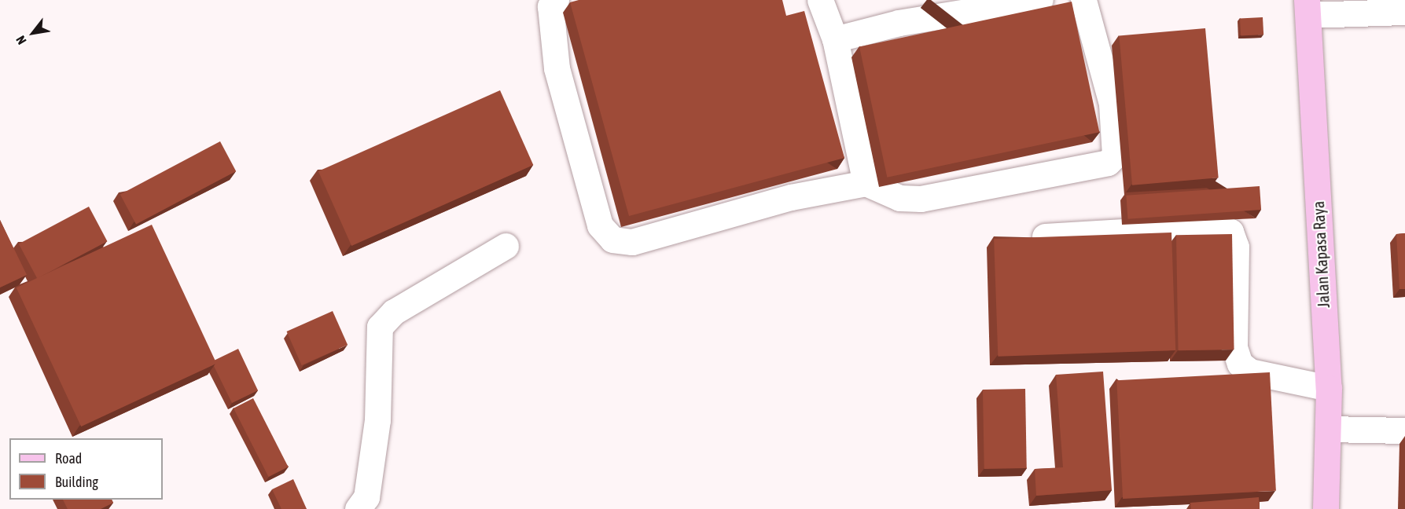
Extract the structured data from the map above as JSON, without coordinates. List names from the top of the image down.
{
  "streets": {
    "main road": ["Jalan Kapasa Raya"]
  },
  "legend": ["Road", "Building"],
  "north": "bottom left"
}
